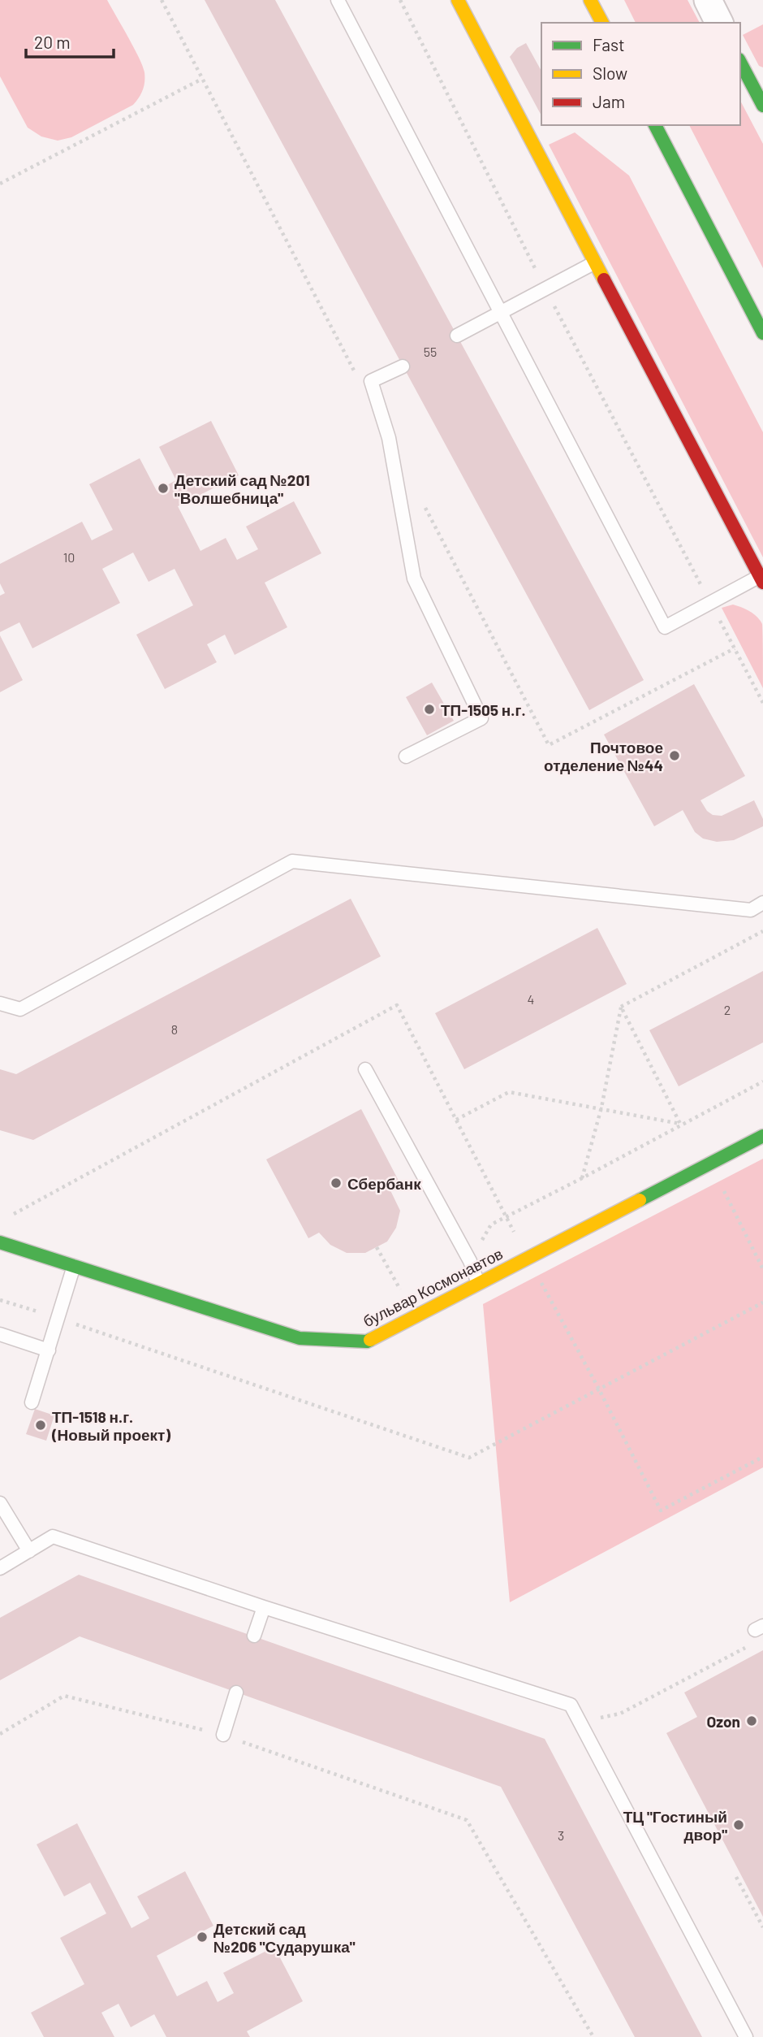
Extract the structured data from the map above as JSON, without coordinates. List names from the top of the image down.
{
  "streets": {
    "street": ["бульвар Космонавтов"]
  },
  "places": [
    "Детский сад №201 \"Волшебница\"",
    "ТП-1505 н.г.",
    "Почтовое отделение №44",
    "Сбербанк",
    "ТП-1518 н.г. (Новый проект)",
    "Ozon",
    "ТЦ \"Гостиный двор\"",
    "Детский сад №206 \"Сударушка\""
  ],
  "house_numbers": [
    "55",
    "10",
    "4",
    "2",
    "8",
    "3"
  ],
  "legend": ["Fast", "Slow", "Jam"],
  "scale_bar": "20 m"
}
